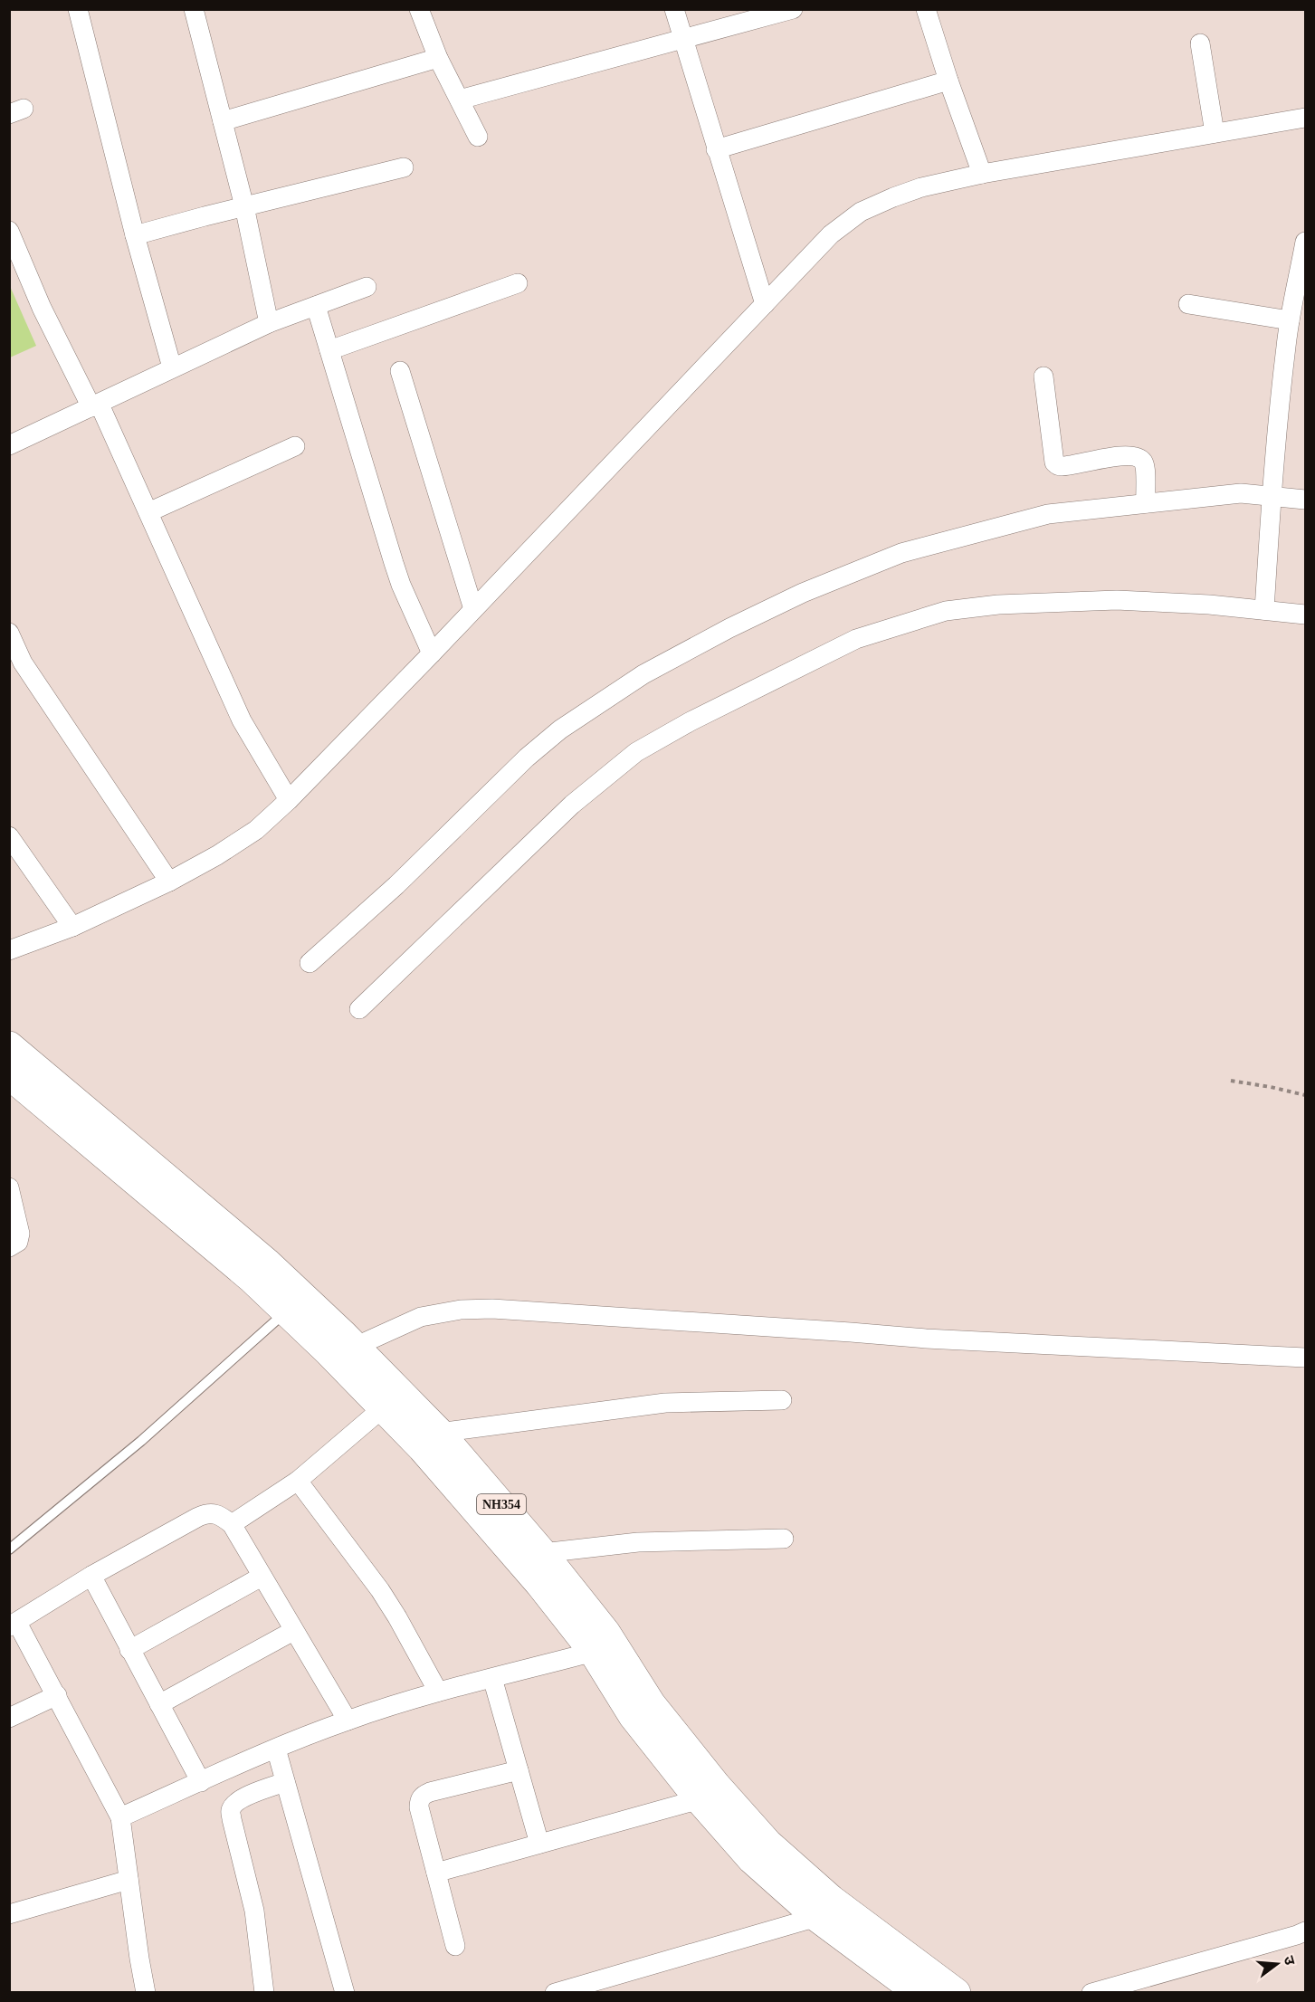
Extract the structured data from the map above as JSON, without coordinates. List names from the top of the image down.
{
  "streets": {
    "highway": ["NH354"]
  },
  "north": "right"
}
